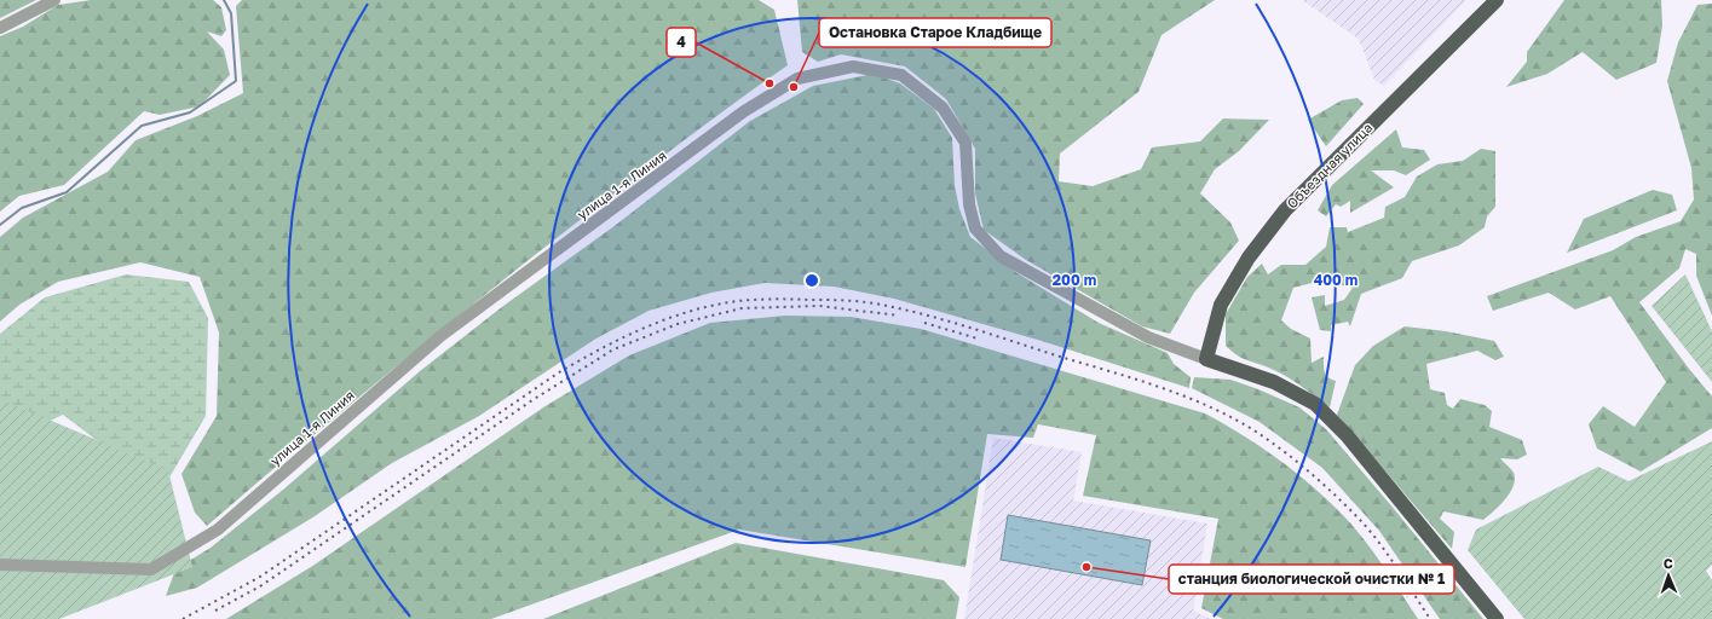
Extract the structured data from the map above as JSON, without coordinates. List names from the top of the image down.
{
  "streets": {
    "main road": ["Объездная улица"],
    "street": ["улица 1-я Линия"]
  },
  "crossings": [
    ["Объездная улица", "улица 1-я Линия"]
  ],
  "places": ["4", "Остановка Старое Кладбище", "станция биологической очистки № 1"],
  "north": "top",
  "rings": ["200 m", "400 m"]
}
